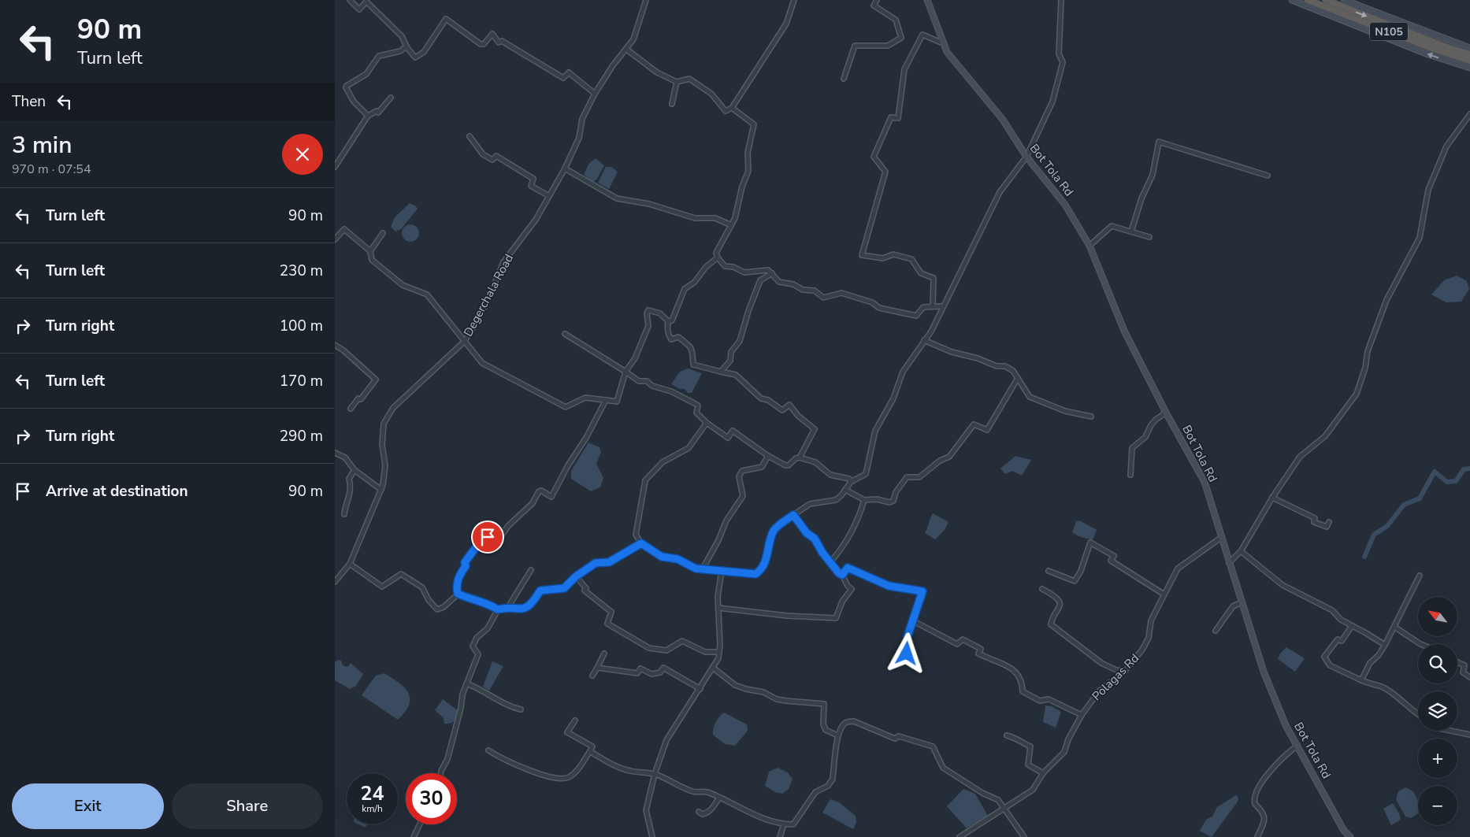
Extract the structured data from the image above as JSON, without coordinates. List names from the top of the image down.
{
  "streets": {
    "highway": ["N105"],
    "main road": ["Bot Tola Rd"],
    "street": ["Degerchala Road", "Polagas Rd"]
  },
  "crossings": [
    ["Bot Tola Rd", "Polagas Rd"]
  ],
  "north": "top left",
  "page": {
    "turn": ["90 m", "Turn left"],
    "then": "Then",
    "heading": ["3 min", "970 m · 07:54"],
    "list": [
      {
        "name": "Turn left",
        "value": "90 m"
      },
      {
        "name": "Turn left",
        "value": "230 m"
      },
      {
        "name": "Turn right",
        "value": "100 m"
      },
      {
        "name": "Turn left",
        "value": "170 m"
      },
      {
        "name": "Turn right",
        "value": "290 m"
      },
      {
        "name": "Arrive at destination",
        "value": "90 m"
      }
    ],
    "map_buttons": ["+", "−"],
    "speed": "24 km/h",
    "limit": "30",
    "buttons": ["Exit", "Share"]
  }
}
